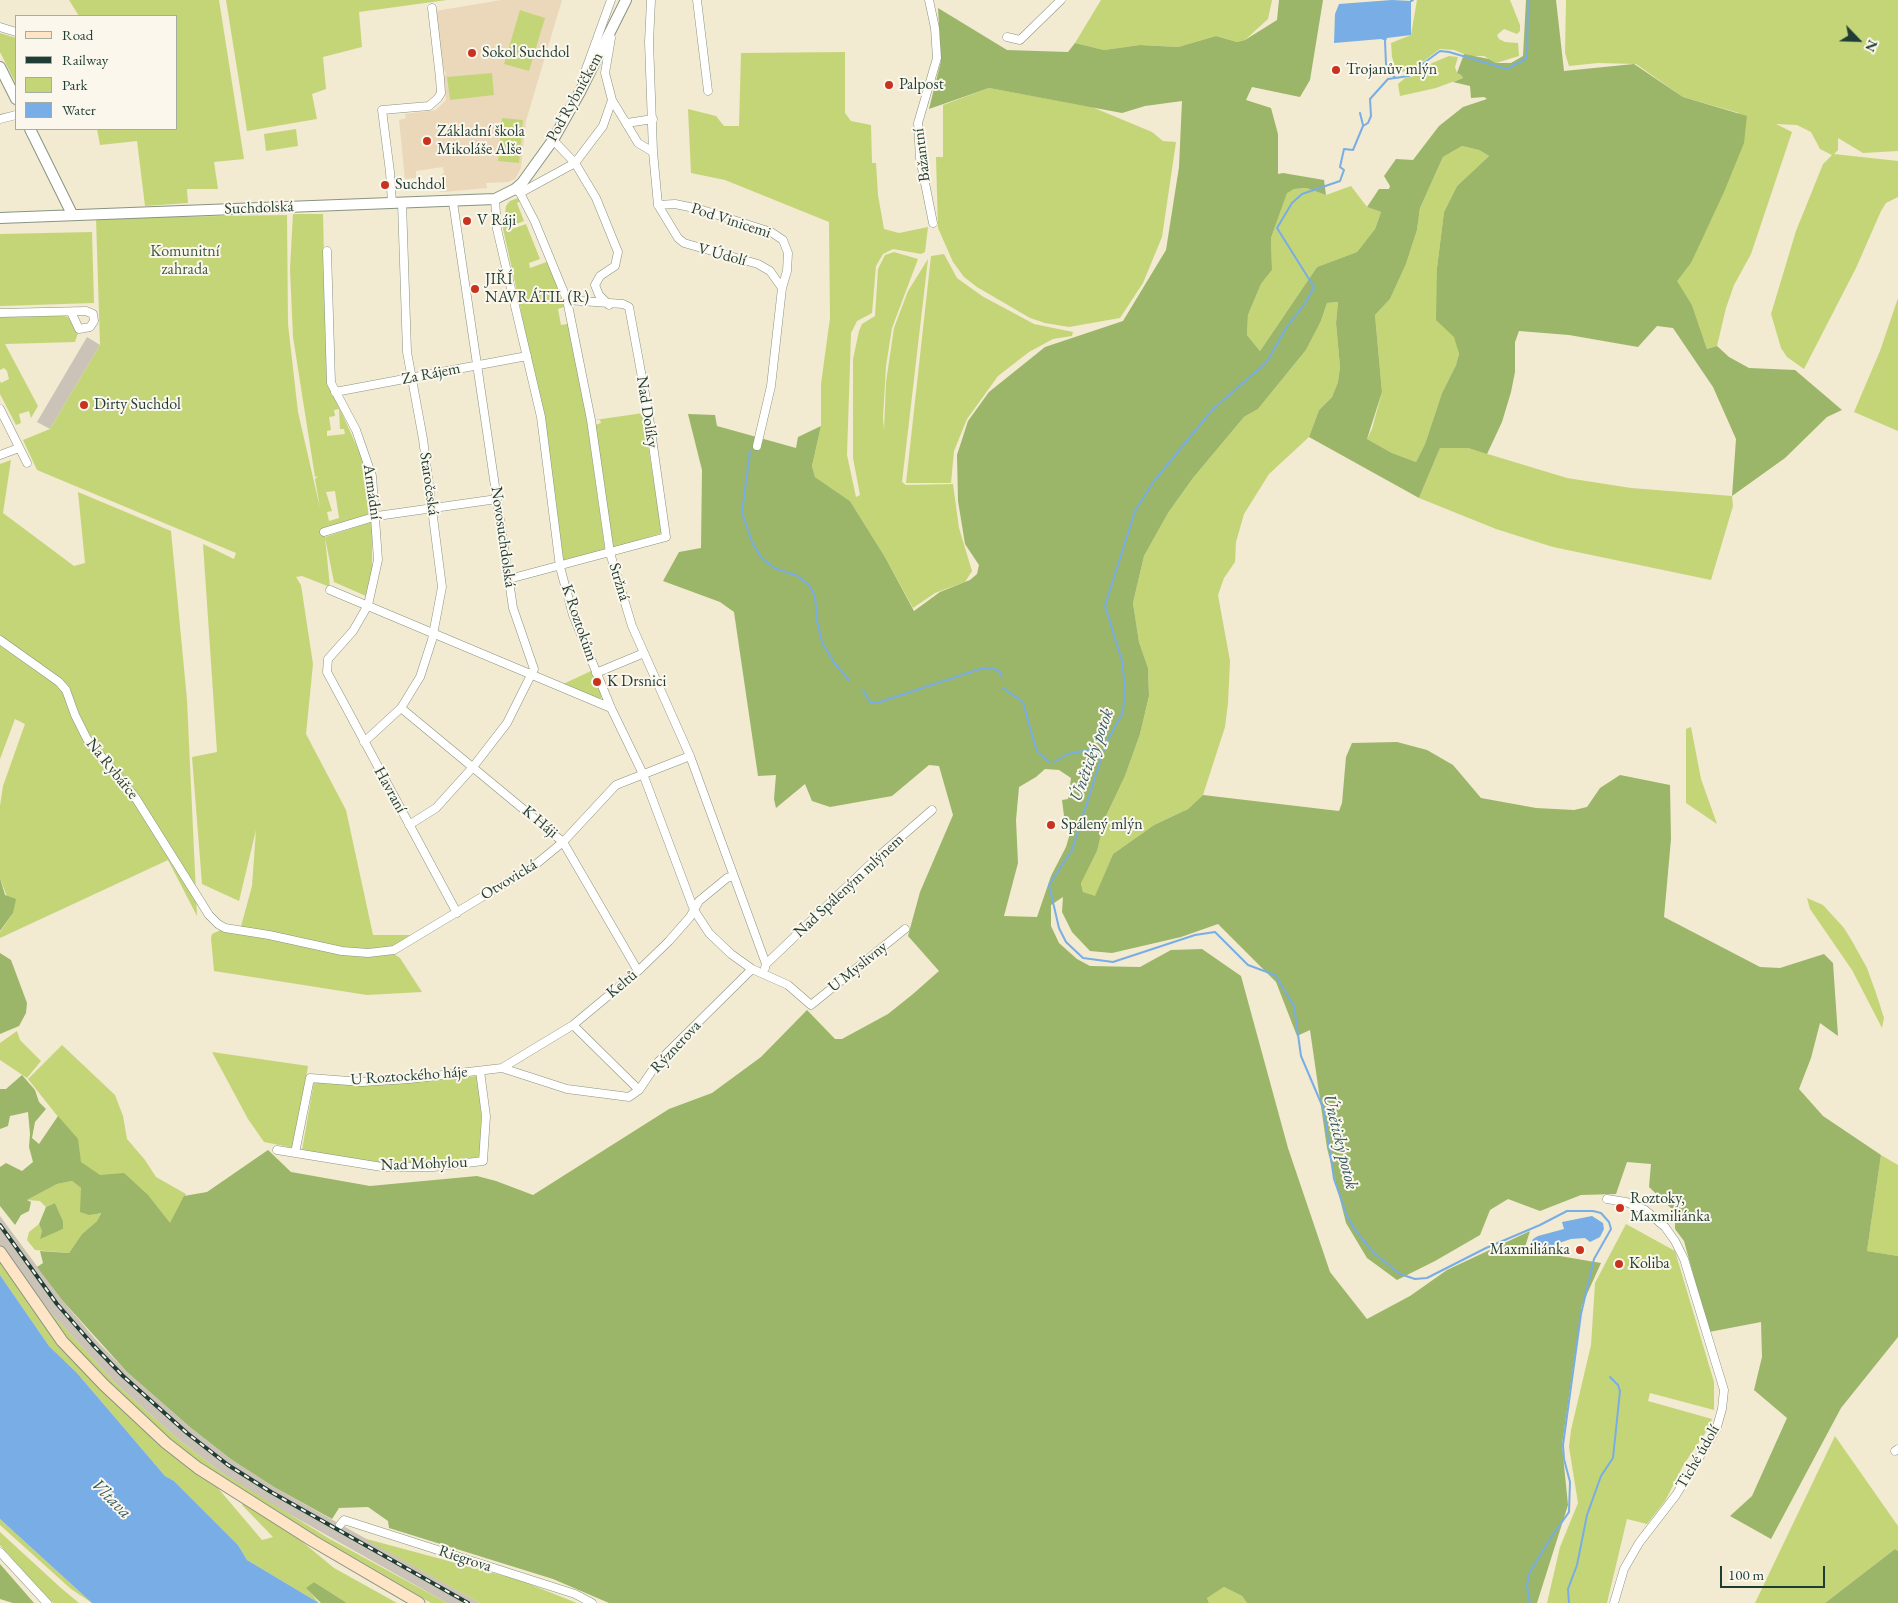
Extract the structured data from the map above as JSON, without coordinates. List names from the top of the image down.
{
  "streets": {
    "street": [
      "Pod Rybníčkem",
      "Bažantní",
      "Suchdolská",
      "Pod Vinicemi",
      "V Údolí",
      "Za Rájem",
      "Nad Dolíky",
      "Staročeská",
      "Armádní",
      "Novosuchdolská",
      "Stržná",
      "K Roztokům",
      "Na Rybářce",
      "Havraní",
      "K Háji",
      "Otvovická",
      "Nad Spáleným mlýnem",
      "U Myslivny",
      "Keltů",
      "Rýznerova",
      "U Roztockého háje",
      "Nad Mohylou",
      "Tiché údolí",
      "Riegrova"
    ]
  },
  "crossings": [
    ["Pod Rybníčkem", "Suchdolská"],
    ["Pod Rybníčkem", "Stržná"],
    ["Suchdolská", "Staročeská"],
    ["Suchdolská", "Novosuchdolská"],
    ["Suchdolská", "Stržná"],
    ["Suchdolská", "K Roztokům"],
    ["Pod Vinicemi", "V Údolí"],
    ["Za Rájem", "Staročeská"],
    ["Za Rájem", "Armádní"],
    ["Za Rájem", "Novosuchdolská"],
    ["Za Rájem", "K Roztokům"],
    ["Nad Dolíky", "Stržná"],
    ["Staročeská", "Havraní"],
    ["Staročeská", "K Háji"],
    ["Armádní", "Havraní"],
    ["Stržná", "Otvovická"],
    ["Stržná", "Nad Spáleným mlýnem"],
    ["Stržná", "Keltů"],
    ["K Roztokům", "Otvovická"],
    ["K Roztokům", "U Myslivny"],
    ["K Roztokům", "Keltů"],
    ["K Roztokům", "Rýznerova"],
    ["Na Rybářce", "Otvovická"],
    ["Havraní", "Otvovická"],
    ["K Háji", "Otvovická"],
    ["K Háji", "Keltů"],
    ["Keltů", "U Roztockého háje"],
    ["U Roztockého háje", "Nad Mohylou"]
  ],
  "water": ["Únětický potok", "Vltava"],
  "parks": ["Komunitní zahrada"],
  "places": [
    "Sokol Suchdol",
    "Trojanův mlýn",
    "Palpost",
    "Základní škola Mikoláše Alše",
    "Suchdol",
    "V Ráji",
    "JIŘÍ NAVRÁTIL (R)",
    "Dirty Suchdol",
    "K Drsnici",
    "Spálený mlýn",
    "Roztoky, Maxmiliánka",
    "Maxmiliánka",
    "Koliba"
  ],
  "legend": [
    "Road",
    "Railway",
    "Park",
    "Water"
  ],
  "scale_bar": "100 m",
  "north": "bottom right"
}
